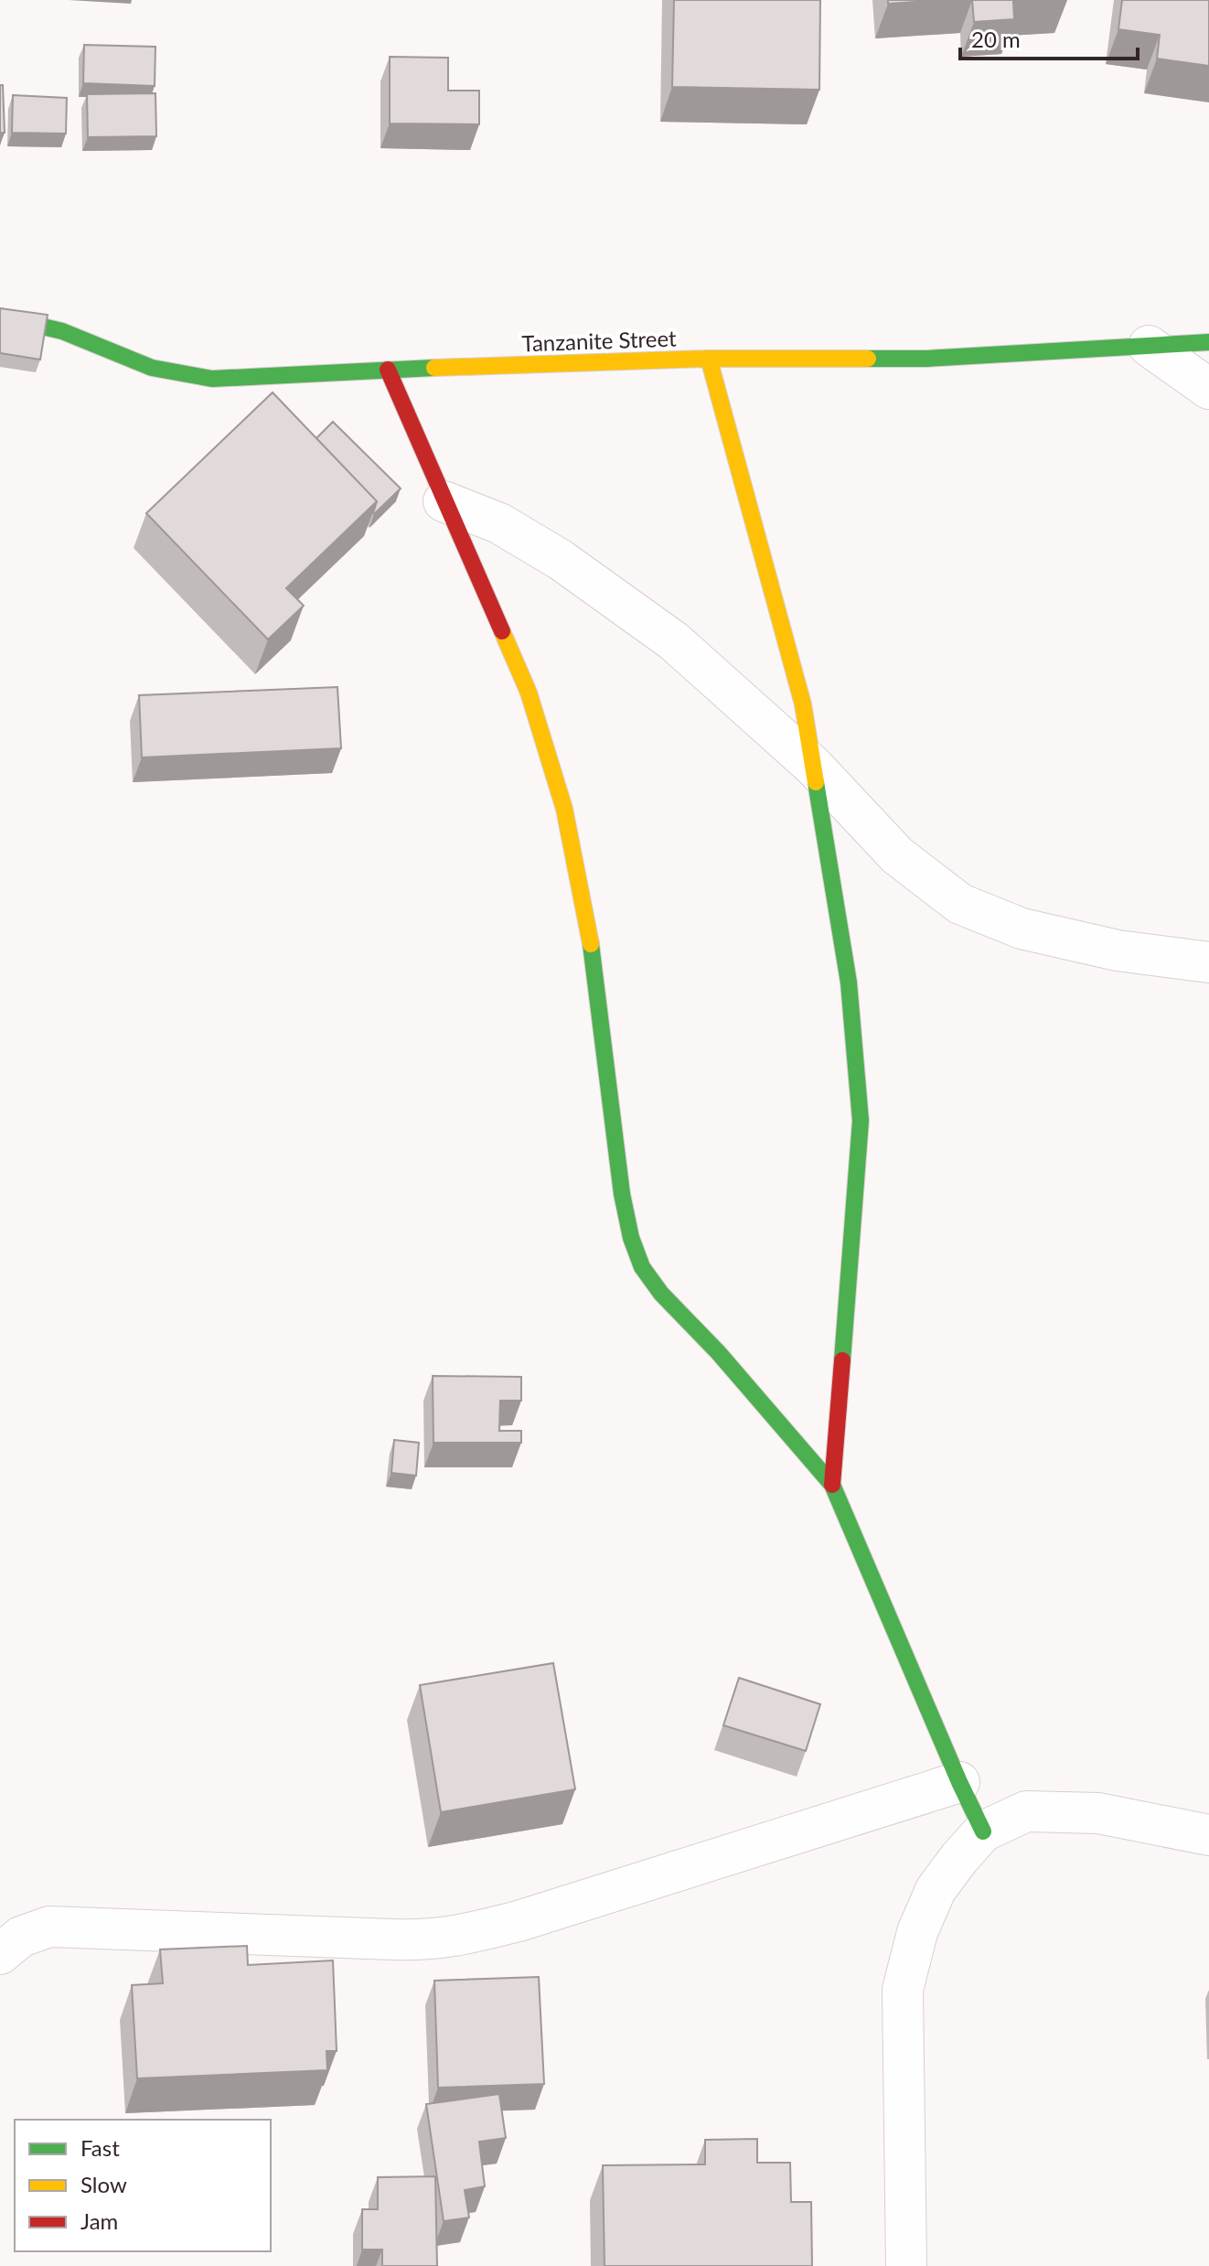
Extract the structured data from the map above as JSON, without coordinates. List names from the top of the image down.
{
  "streets": {
    "street": ["Tanzanite Street"]
  },
  "legend": ["Fast", "Slow", "Jam"],
  "scale_bar": "20 m"
}
